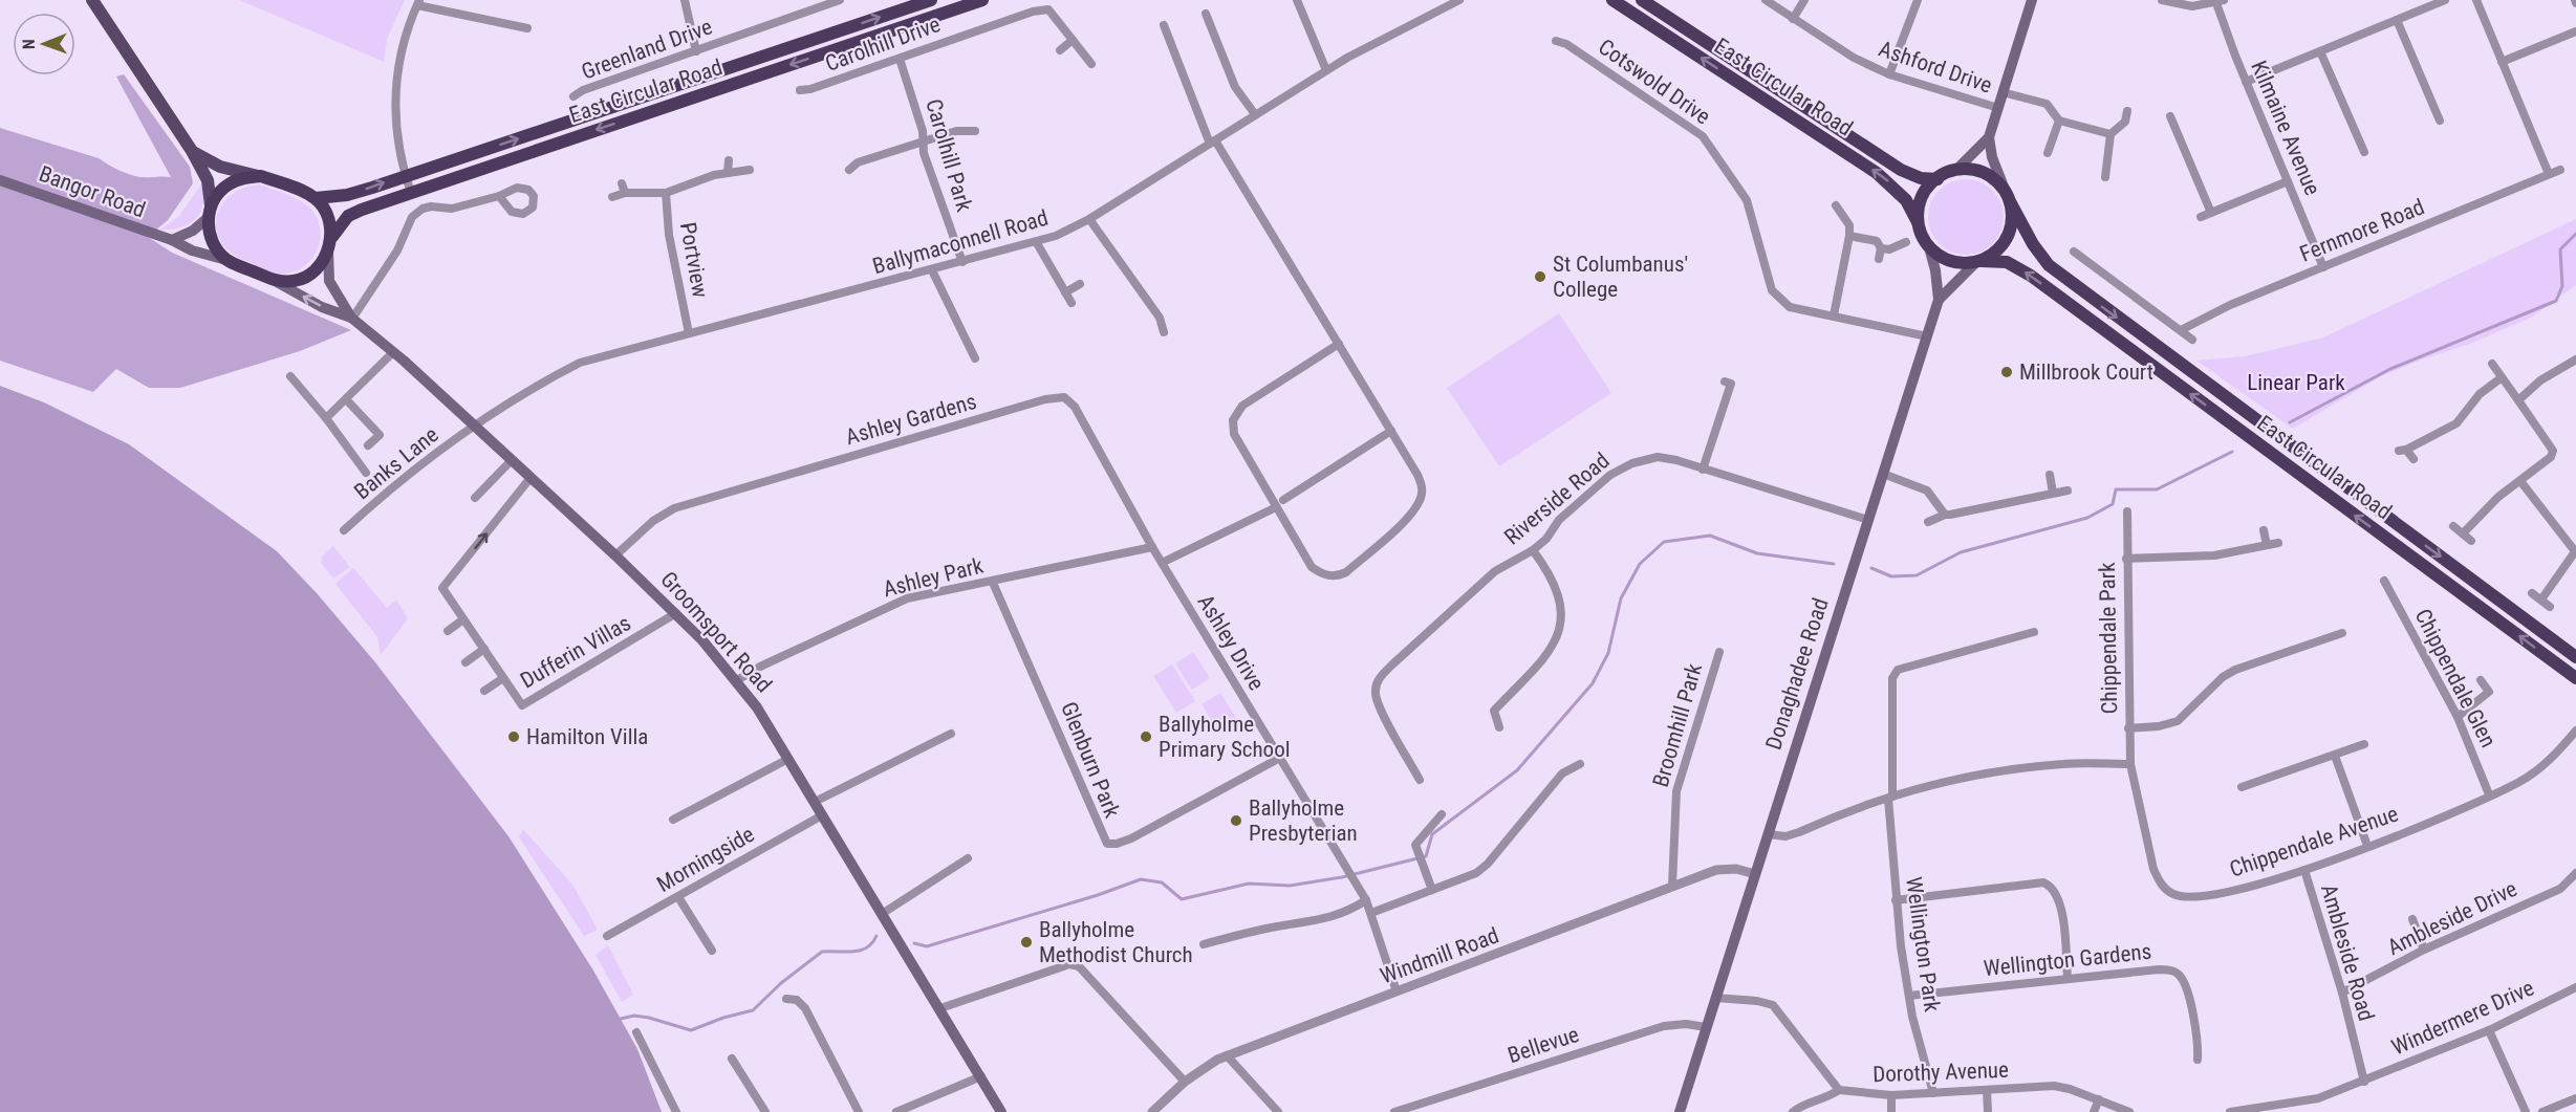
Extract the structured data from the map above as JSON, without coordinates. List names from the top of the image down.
{
  "streets": {
    "highway": ["East Circular Road"],
    "main road": ["Bangor Road", "Groomsport Road", "Donaghadee Road"],
    "street": [
      "Carolhill Drive",
      "Greenland Drive",
      "Ashford Drive",
      "Cotswold Drive",
      "Kilmaine Avenue",
      "Carolhill Park",
      "Fernmore Road",
      "Ballymaconnell Road",
      "Portview",
      "Ashley Gardens",
      "Banks Lane",
      "Riverside Road",
      "Ashley Park",
      "Chippendale Park",
      "Ashley Drive",
      "Dufferin Villas",
      "Chippendale Glen",
      "Broomhill Park",
      "Glenburn Park",
      "Chippendale Avenue",
      "Morningside",
      "Ambleside Drive",
      "Wellington Park",
      "Ambleside Road",
      "Windmill Road",
      "Wellington Gardens",
      "Windermere Drive",
      "Bellevue",
      "Dorothy Avenue"
    ]
  },
  "crossings": [
    ["Carolhill Drive", "Carolhill Park"],
    ["Cotswold Drive", "Donaghadee Road"],
    ["East Circular Road", "Bangor Road"],
    ["East Circular Road", "Donaghadee Road"],
    ["Kilmaine Avenue", "Fernmore Road"],
    ["Carolhill Park", "Ballymaconnell Road"],
    ["Ballymaconnell Road", "Portview"],
    ["Ballymaconnell Road", "Banks Lane"],
    ["Ballymaconnell Road", "Groomsport Road"],
    ["Ashley Gardens", "Ashley Park"],
    ["Ashley Gardens", "Groomsport Road"],
    ["Ashley Gardens", "Ashley Drive"],
    ["Banks Lane", "Groomsport Road"],
    ["Riverside Road", "Donaghadee Road"],
    ["Ashley Park", "Groomsport Road"],
    ["Ashley Park", "Ashley Drive"],
    ["Ashley Park", "Glenburn Park"],
    ["Groomsport Road", "Dufferin Villas"],
    ["Groomsport Road", "Morningside"],
    ["Chippendale Park", "Chippendale Avenue"],
    ["Ashley Drive", "Glenburn Park"],
    ["Ashley Drive", "Windmill Road"],
    ["Donaghadee Road", "Windmill Road"],
    ["Donaghadee Road", "Bellevue"],
    ["Chippendale Glen", "Chippendale Avenue"],
    ["Broomhill Park", "Windmill Road"],
    ["Chippendale Avenue", "Ambleside Road"],
    ["Ambleside Drive", "Ambleside Road"],
    ["Wellington Park", "Wellington Gardens"],
    ["Wellington Park", "Dorothy Avenue"],
    ["Ambleside Road", "Windermere Drive"]
  ],
  "parks": ["Linear Park"],
  "places": [
    "St Columbanus' College",
    "Millbrook Court",
    "Hamilton Villa",
    "Ballyholme Primary School",
    "Ballyholme Presbyterian",
    "Ballyholme Methodist Church"
  ],
  "north": "left"
}
